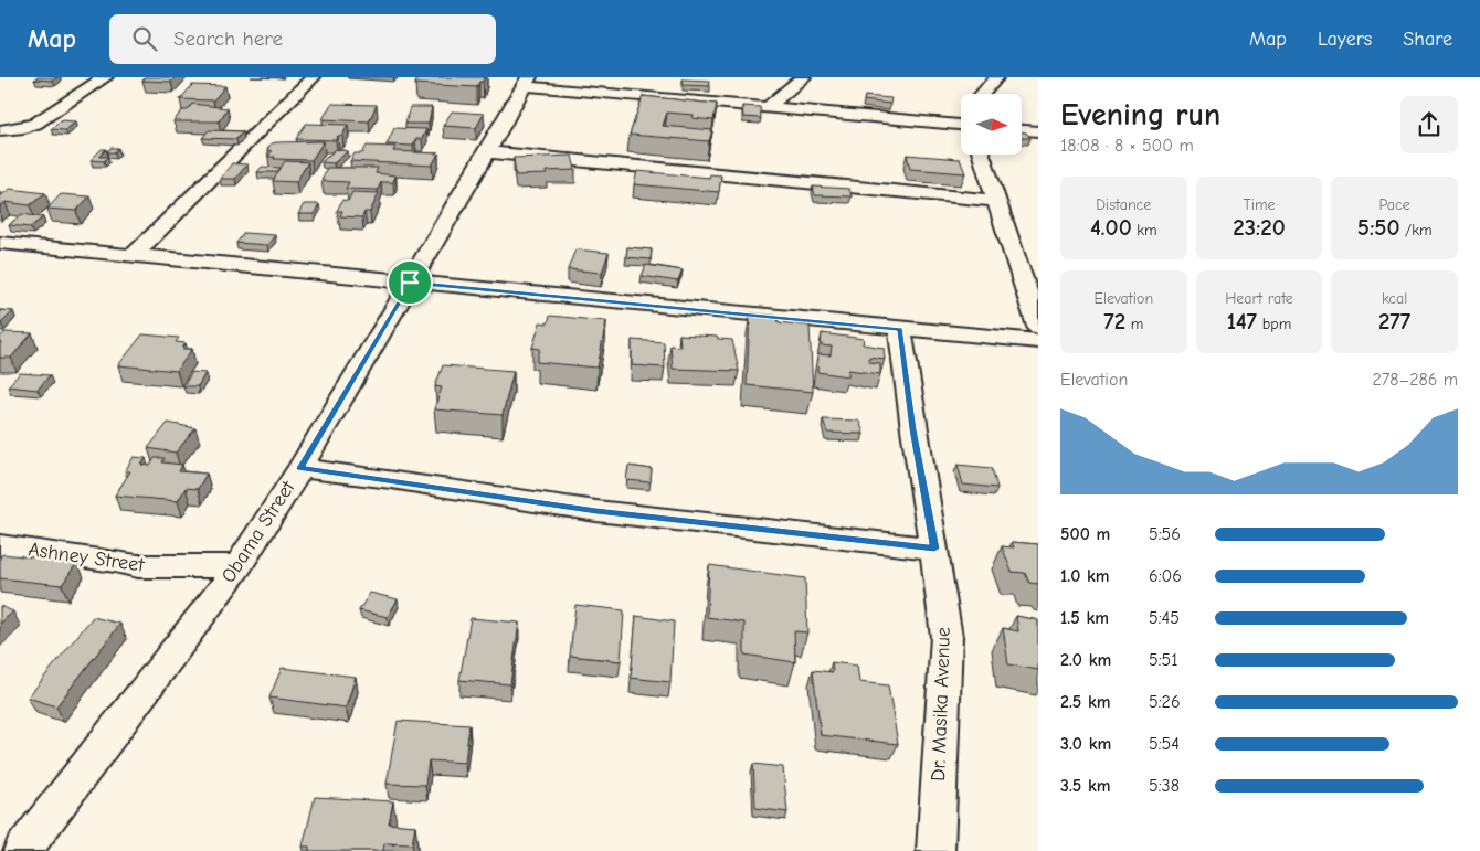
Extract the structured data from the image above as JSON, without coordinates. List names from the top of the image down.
{
  "streets": {
    "street": ["Obama Street", "Ashney Street", "Dr. Masika Avenue"]
  },
  "crossings": [
    ["Obama Street", "Ashney Street"]
  ],
  "north": "right",
  "page": {
    "header": "Map",
    "search": "Search here",
    "nav": ["Map", "Layers", "Share"],
    "heading": ["Evening run", "18:08 · 8 × 500 m"],
    "stats": [
      ["Distance", "4.00 km"],
      ["Time", "23:20"],
      ["Pace", "5:50 /km"],
      ["Elevation", "72 m"],
      ["Heart rate", "147 bpm"],
      ["kcal", "277"]
    ],
    "chart": ["Elevation", "278–286 m"],
    "list": [
      {
        "name": "500 m",
        "note": "5:56"
      },
      {
        "name": "1.0 km",
        "note": "6:06"
      },
      {
        "name": "1.5 km",
        "note": "5:45"
      },
      {
        "name": "2.0 km",
        "note": "5:51"
      },
      {
        "name": "2.5 km",
        "note": "5:26"
      },
      {
        "name": "3.0 km",
        "note": "5:54"
      },
      {
        "name": "3.5 km",
        "note": "5:38"
      }
    ]
  }
}
